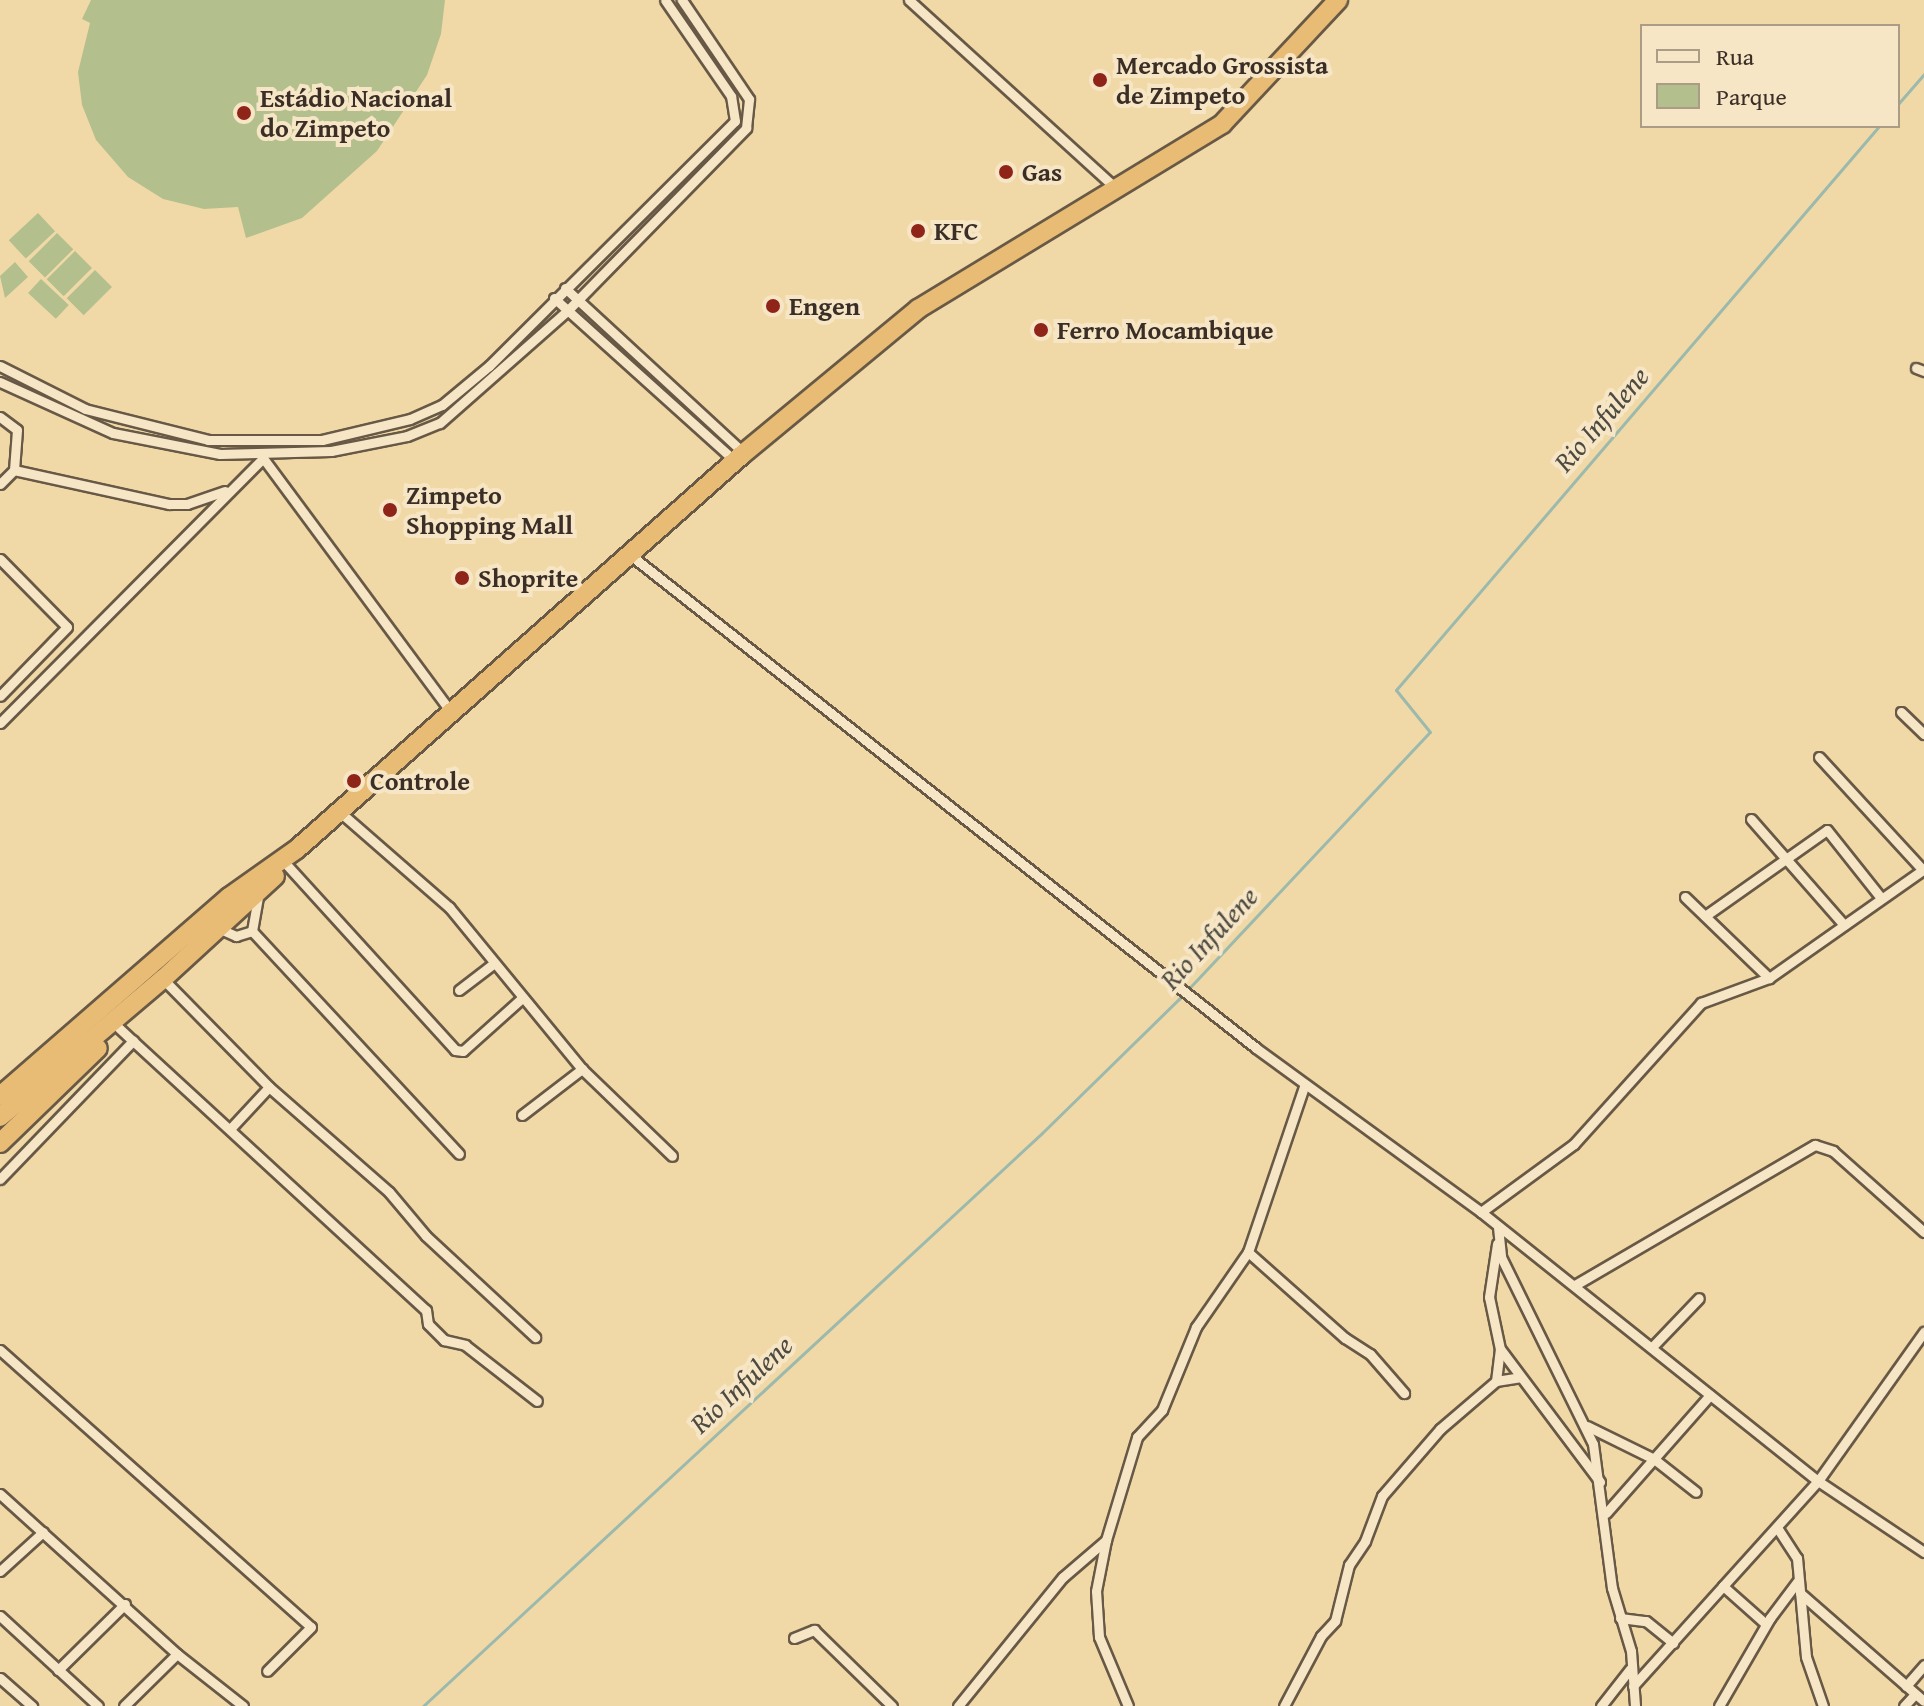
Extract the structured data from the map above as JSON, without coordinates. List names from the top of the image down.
{
  "water": ["Rio Infulene"],
  "places": [
    "Mercado Grossista de Zimpeto",
    "Estádio Nacional do Zimpeto",
    "Gas",
    "KFC",
    "Engen",
    "Ferro Mocambique",
    "Zimpeto Shopping Mall",
    "Shoprite",
    "Controle"
  ],
  "legend": ["Rua", "Parque"]
}
